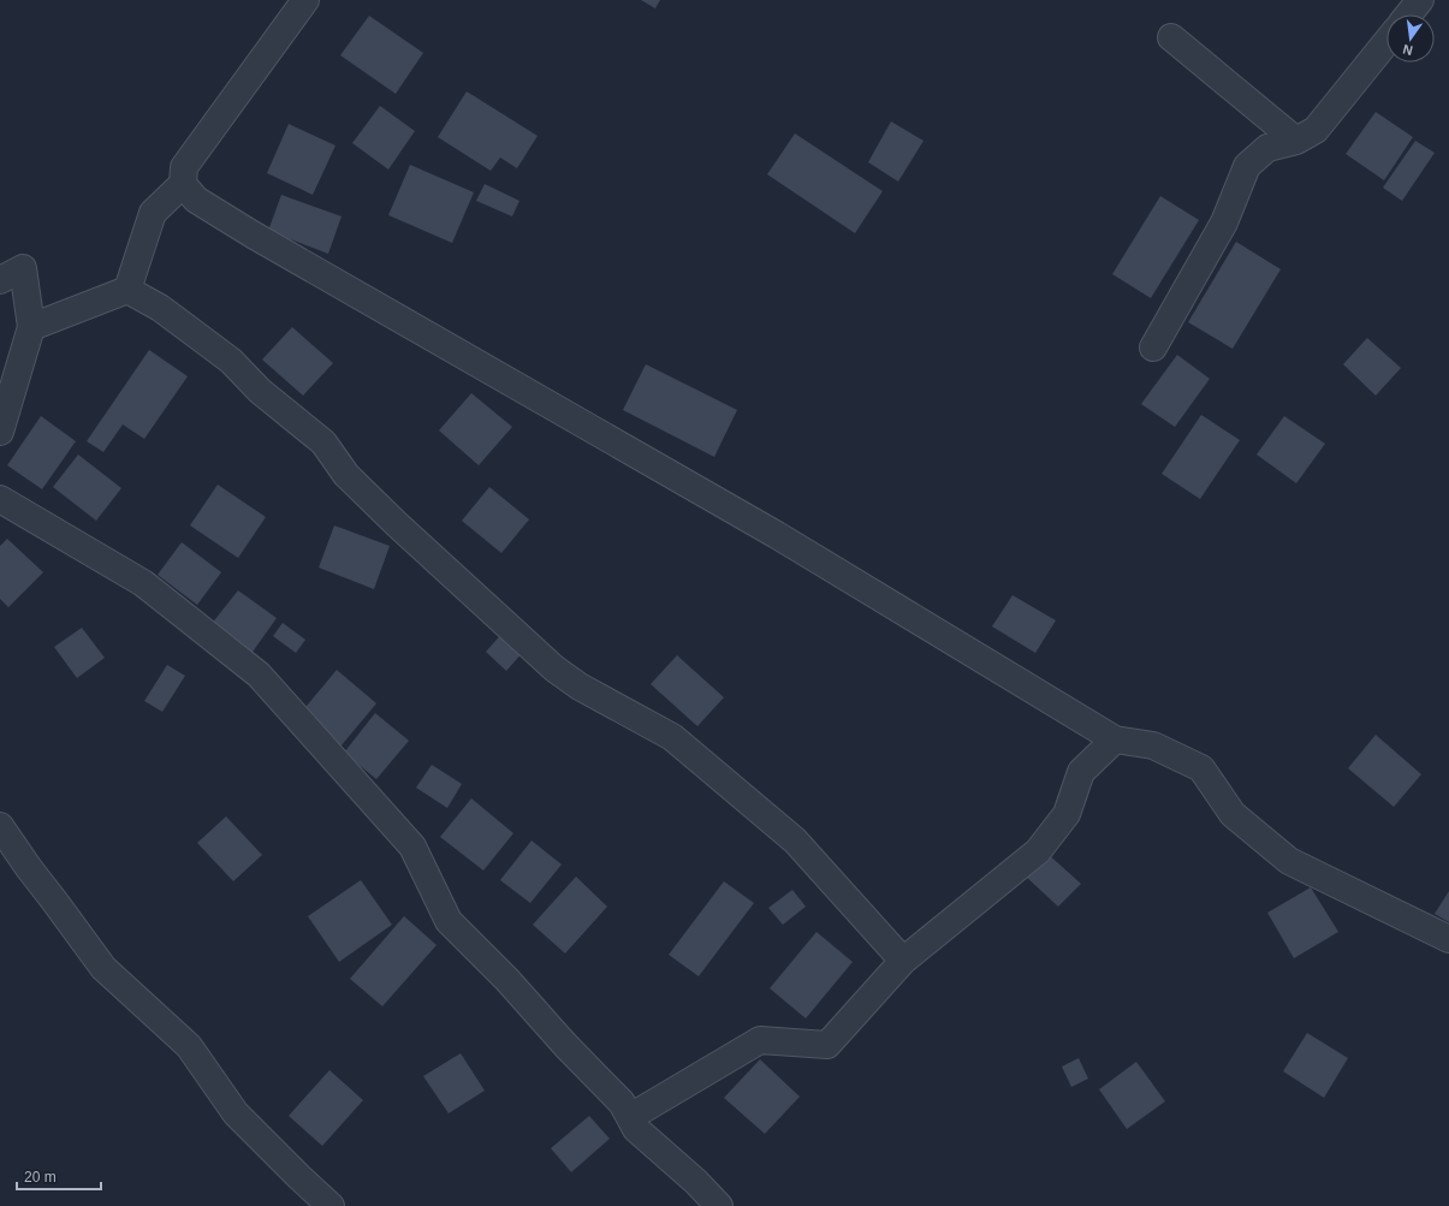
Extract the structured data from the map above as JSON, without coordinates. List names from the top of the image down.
{
  "scale_bar": "20 m",
  "north": "bottom"
}
